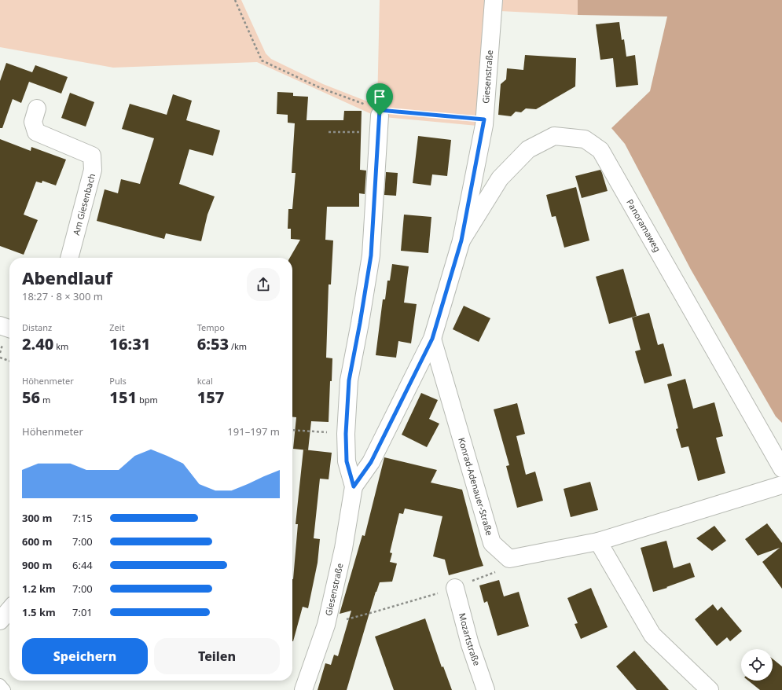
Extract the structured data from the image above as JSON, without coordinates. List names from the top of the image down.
{
  "streets": {
    "street": [
      "Giesenstraße",
      "Am Giesenbach",
      "Panoramaweg",
      "Konrad-Adenauer-Straße",
      "Mozartstraße"
    ]
  },
  "crossings": [
    ["Giesenstraße", "Panoramaweg"],
    ["Giesenstraße", "Konrad-Adenauer-Straße"]
  ],
  "page": {
    "heading": ["Abendlauf", "18:27 · 8 × 300 m"],
    "stats": [
      ["Distanz", "2.40 km"],
      ["Zeit", "16:31"],
      ["Tempo", "6:53 /km"],
      ["Höhenmeter", "56 m"],
      ["Puls", "151 bpm"],
      ["kcal", "157"]
    ],
    "chart": ["Höhenmeter", "191–197 m"],
    "list": [
      {
        "name": "300 m",
        "note": "7:15"
      },
      {
        "name": "600 m",
        "note": "7:00"
      },
      {
        "name": "900 m",
        "note": "6:44"
      },
      {
        "name": "1.2 km",
        "note": "7:00"
      },
      {
        "name": "1.5 km",
        "note": "7:01"
      }
    ],
    "buttons": ["Speichern", "Teilen"]
  }
}
